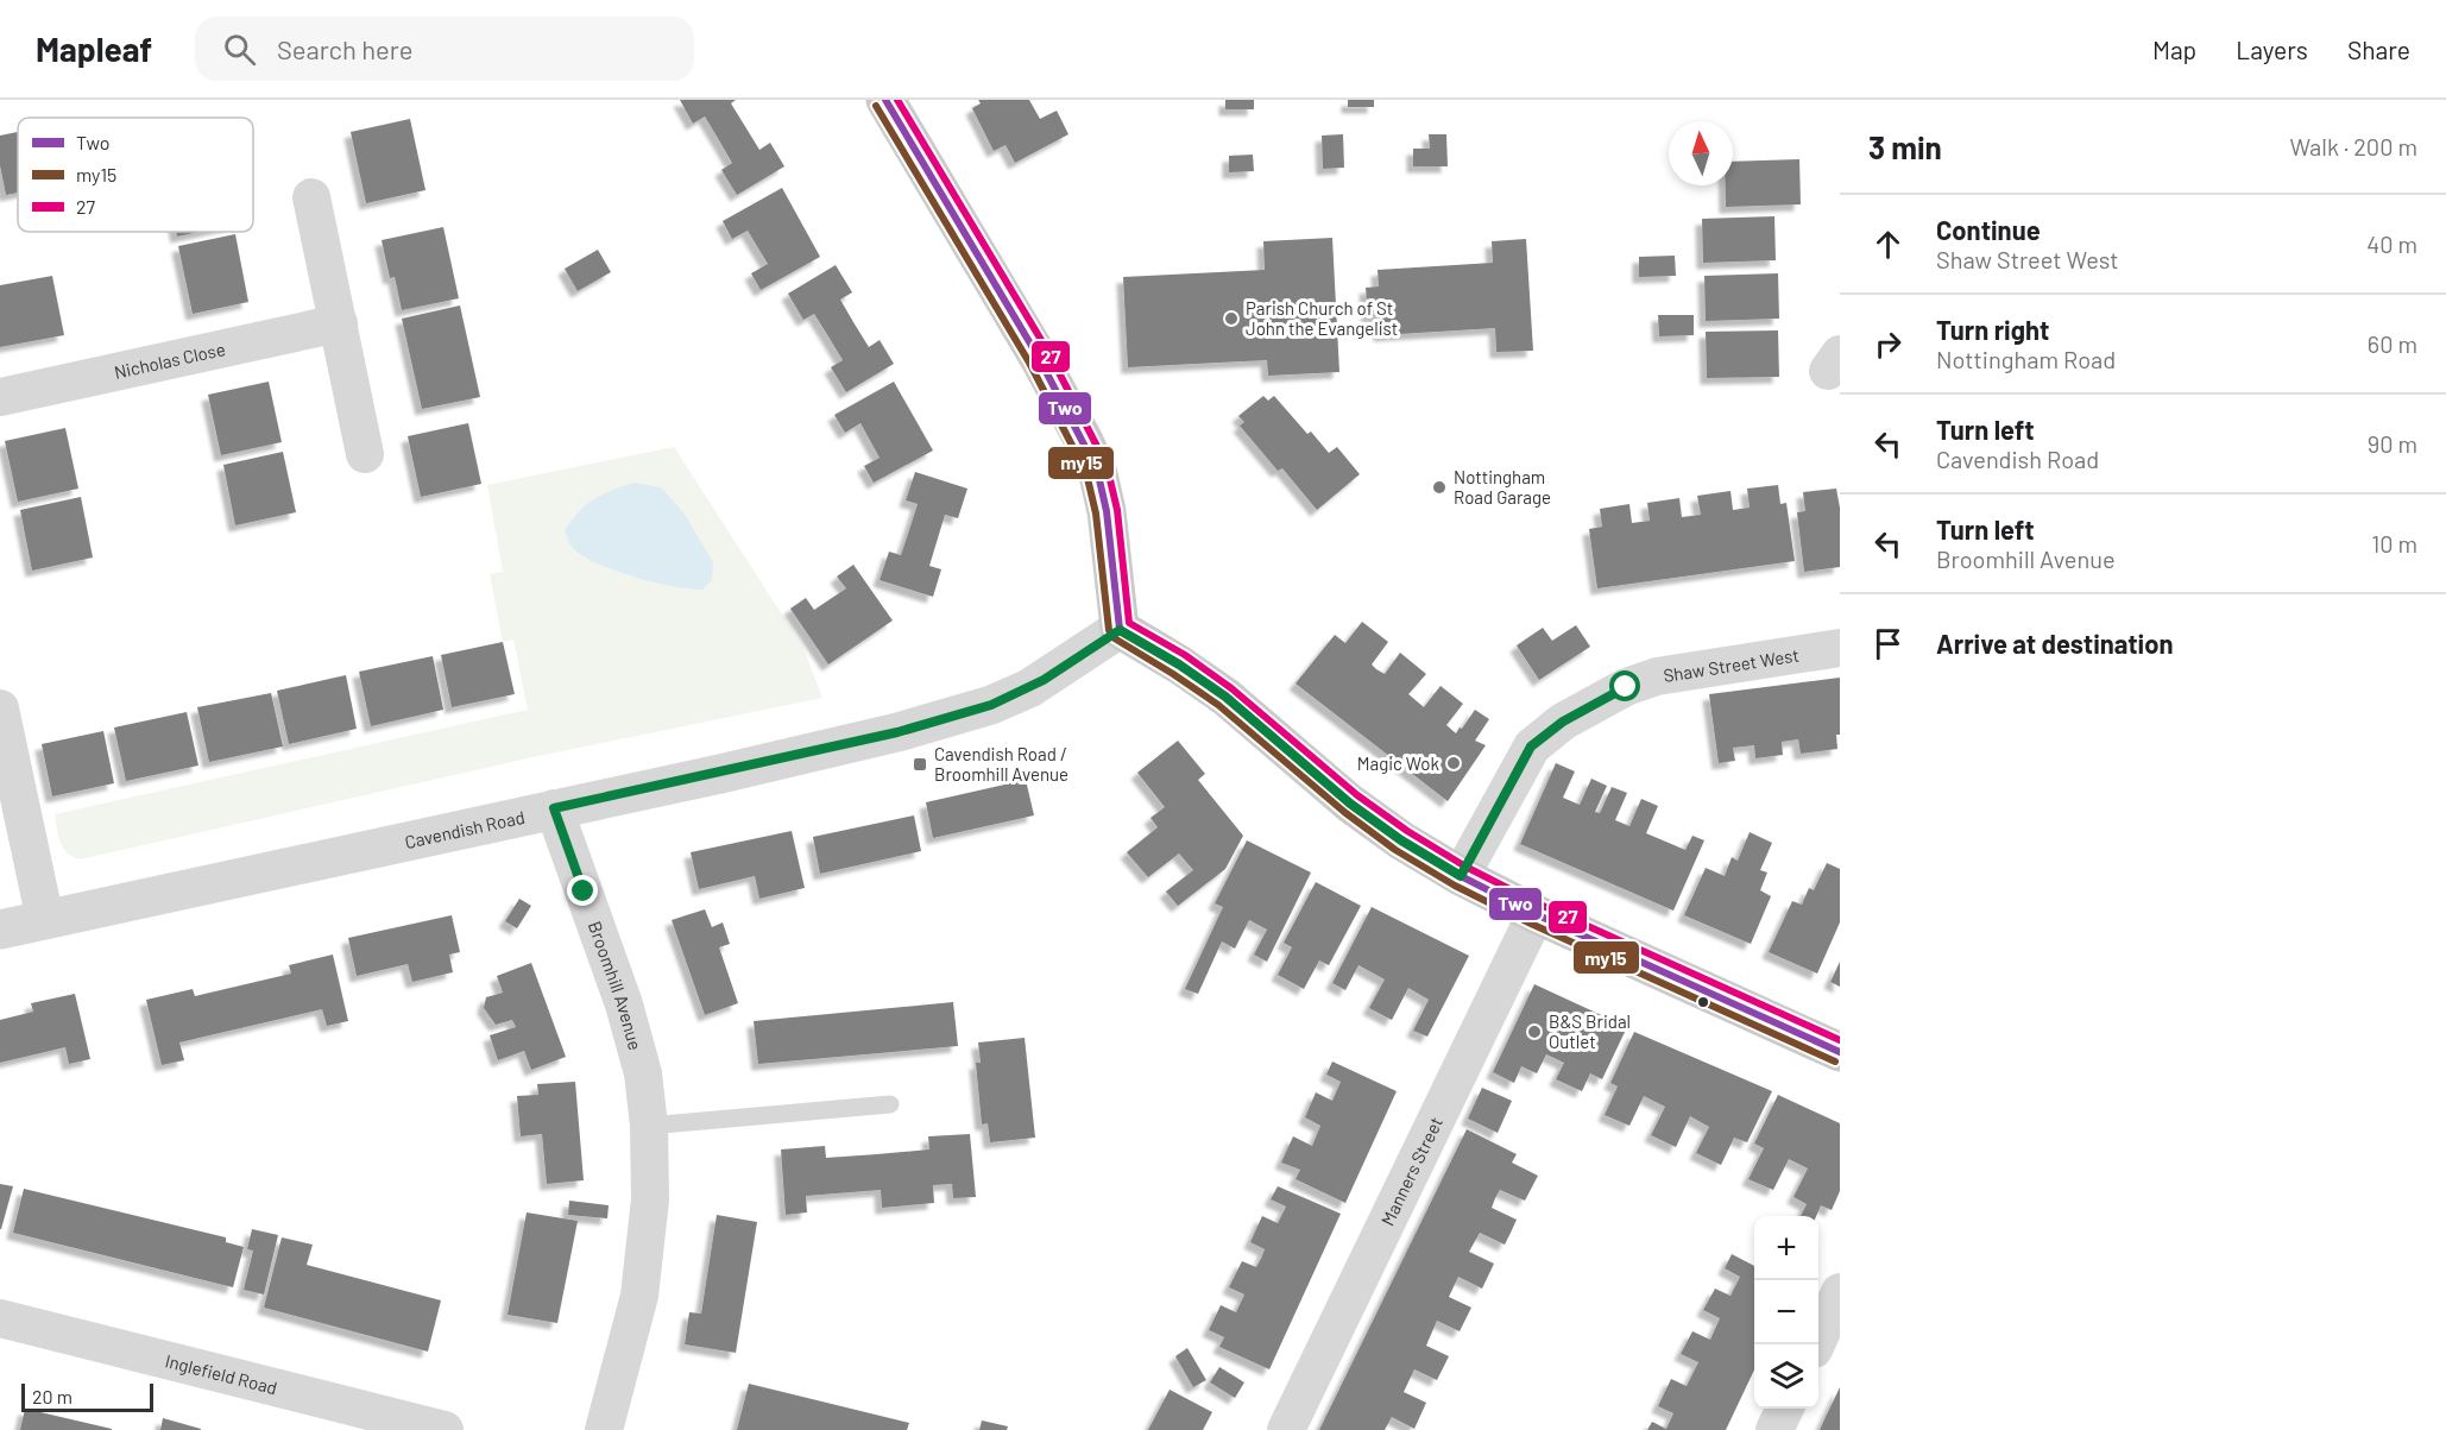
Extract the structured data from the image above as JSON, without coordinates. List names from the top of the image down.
{
  "streets": {
    "street": [
      "Nicholas Close",
      "Shaw Street West",
      "Cavendish Road",
      "Broomhill Avenue",
      "Manners Street",
      "Inglefield Road"
    ]
  },
  "crossings": [
    ["Cavendish Road", "Broomhill Avenue"]
  ],
  "places": {
    "other": [
      "Parish Church of St John the Evangelist",
      "Nottingham Road Garage",
      "Magic Wok",
      "B&S Bridal Outlet"
    ],
    "transit": ["Cavendish Road / Broomhill Avenue"]
  },
  "lines": ["transit line Two", "transit line 27", "transit line my15"],
  "legend": ["Two", "my15", "27"],
  "scale_bar": "20 m",
  "north": "top",
  "page": {
    "header": "Mapleaf",
    "search": "Search here",
    "nav": ["Map", "Layers", "Share"],
    "heading": ["3 min", "Walk · 200 m"],
    "list": [
      ["Continue", "Shaw Street West", "40 m"],
      ["Turn right", "Nottingham Road", "60 m"],
      ["Turn left", "Cavendish Road", "90 m"],
      ["Turn left", "Broomhill Avenue", "10 m"],
      "Arrive at destination"
    ],
    "map_buttons": ["+", "−"],
    "scale": "20 m"
  }
}
